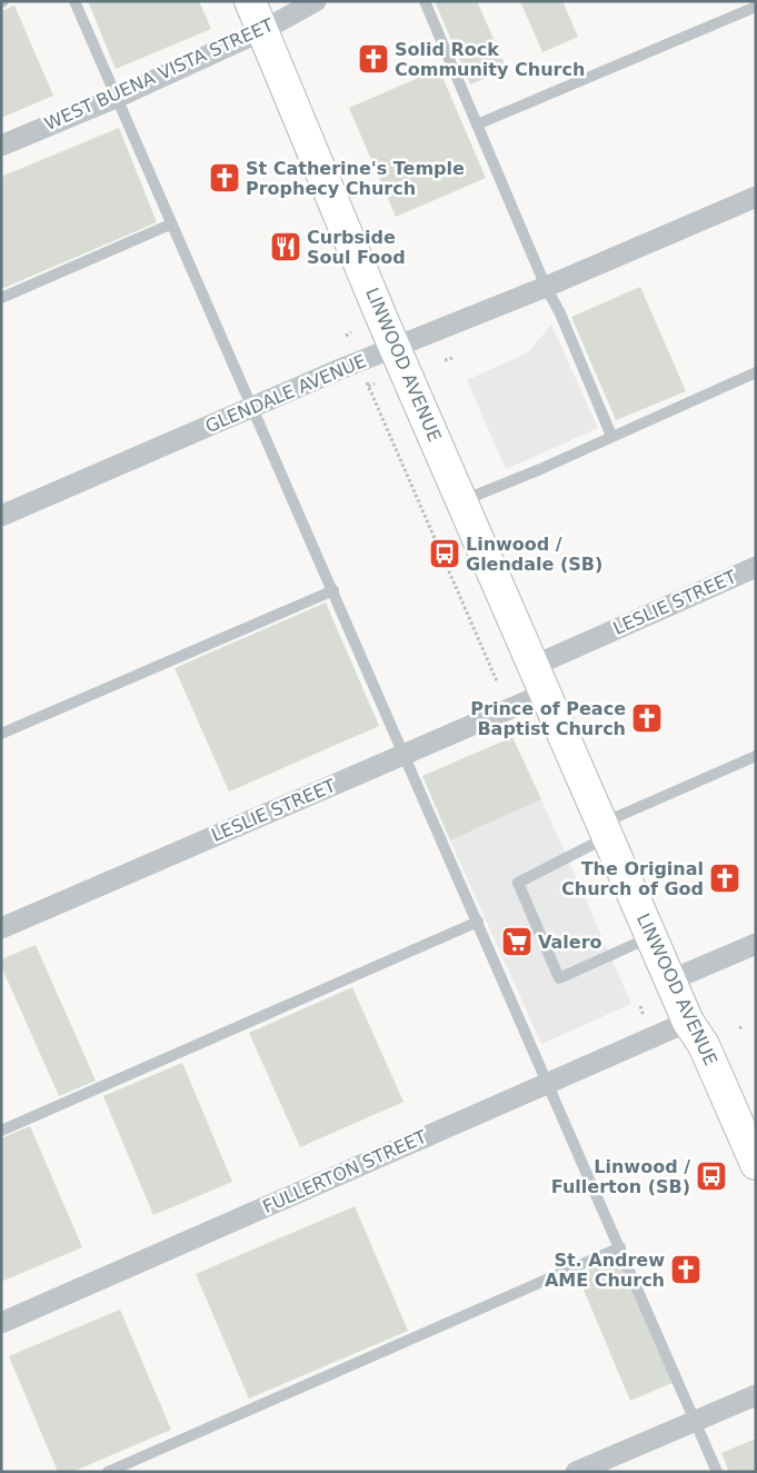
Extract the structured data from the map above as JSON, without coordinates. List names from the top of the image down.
{
  "streets": {
    "street": [
      "WEST BUENA VISTA STREET",
      "LINWOOD AVENUE",
      "GLENDALE AVENUE",
      "LESLIE STREET",
      "FULLERTON STREET"
    ]
  },
  "crossings": [
    ["WEST BUENA VISTA STREET", "LINWOOD AVENUE"],
    ["LINWOOD AVENUE", "GLENDALE AVENUE"],
    ["LINWOOD AVENUE", "LESLIE STREET"],
    ["LINWOOD AVENUE", "FULLERTON STREET"]
  ],
  "places": {
    "church": [
      "Solid Rock Community Church",
      "St Catherine's Temple Prophecy Church",
      "Prince of Peace Baptist Church",
      "The Original Church of God",
      "St. Andrew AME Church"
    ],
    "restaurant": ["Curbside Soul Food"],
    "bus stop": ["Linwood / Glendale (SB)", "Linwood / Fullerton (SB)"],
    "supermarket": ["Valero"]
  }
}
